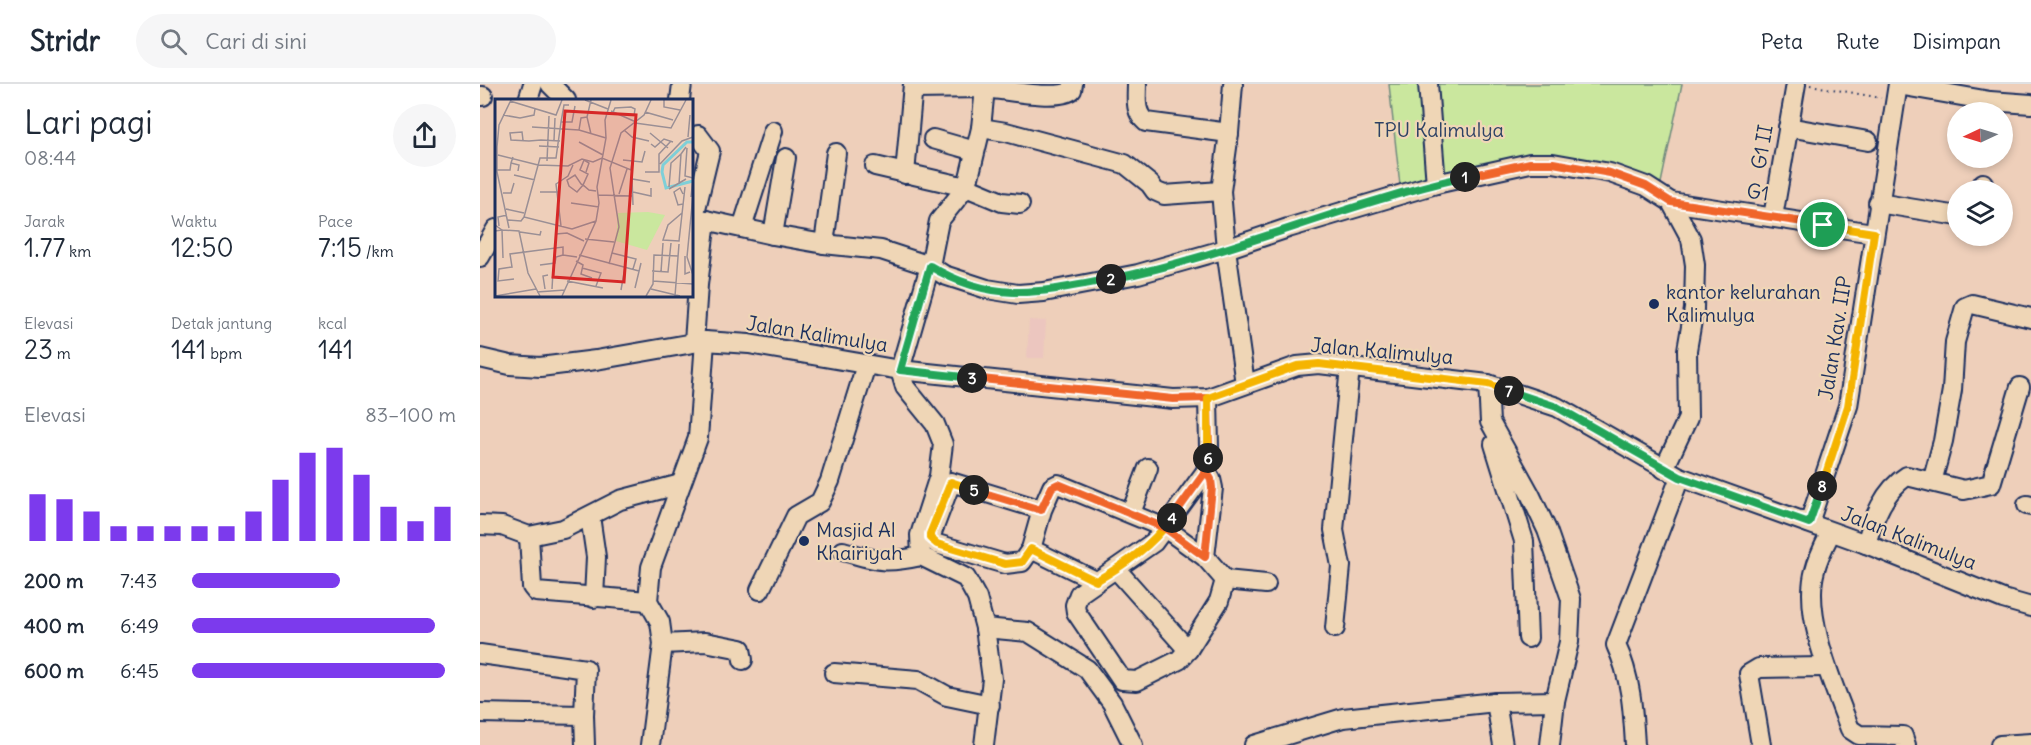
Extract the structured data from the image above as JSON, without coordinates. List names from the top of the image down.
{
  "streets": {
    "street": [
      "G1 II",
      "G1",
      "Jalan Kalimulya",
      "Jalan Kav. IIP"
    ]
  },
  "crossings": [
    ["G1 II", "G1"],
    ["G1", "Jalan Kav. IIP"],
    ["Jalan Kalimulya", "Jalan Kav. IIP"]
  ],
  "parks": ["TPU Kalimulya"],
  "places": ["kantor kelurahan Kalimulya", "Masjid Al Khairiyah"],
  "north": "left",
  "page": {
    "header": "Stridr",
    "search": "Cari di sini",
    "nav": ["Peta", "Rute", "Disimpan"],
    "heading": ["Lari pagi", "08:44"],
    "pins": [
      "1",
      "2",
      "3",
      "7",
      "6",
      "8",
      "5",
      "4"
    ],
    "stats": [
      ["Jarak", "1.77 km"],
      ["Waktu", "12:50"],
      ["Pace", "7:15 /km"],
      ["Elevasi", "23 m"],
      ["Detak jantung", "141 bpm"],
      ["kcal", "141"]
    ],
    "chart": ["Elevasi", "83–100 m"],
    "list": [
      {
        "name": "200 m",
        "note": "7:43"
      },
      {
        "name": "400 m",
        "note": "6:49"
      },
      {
        "name": "600 m",
        "note": "6:45"
      }
    ]
  }
}
